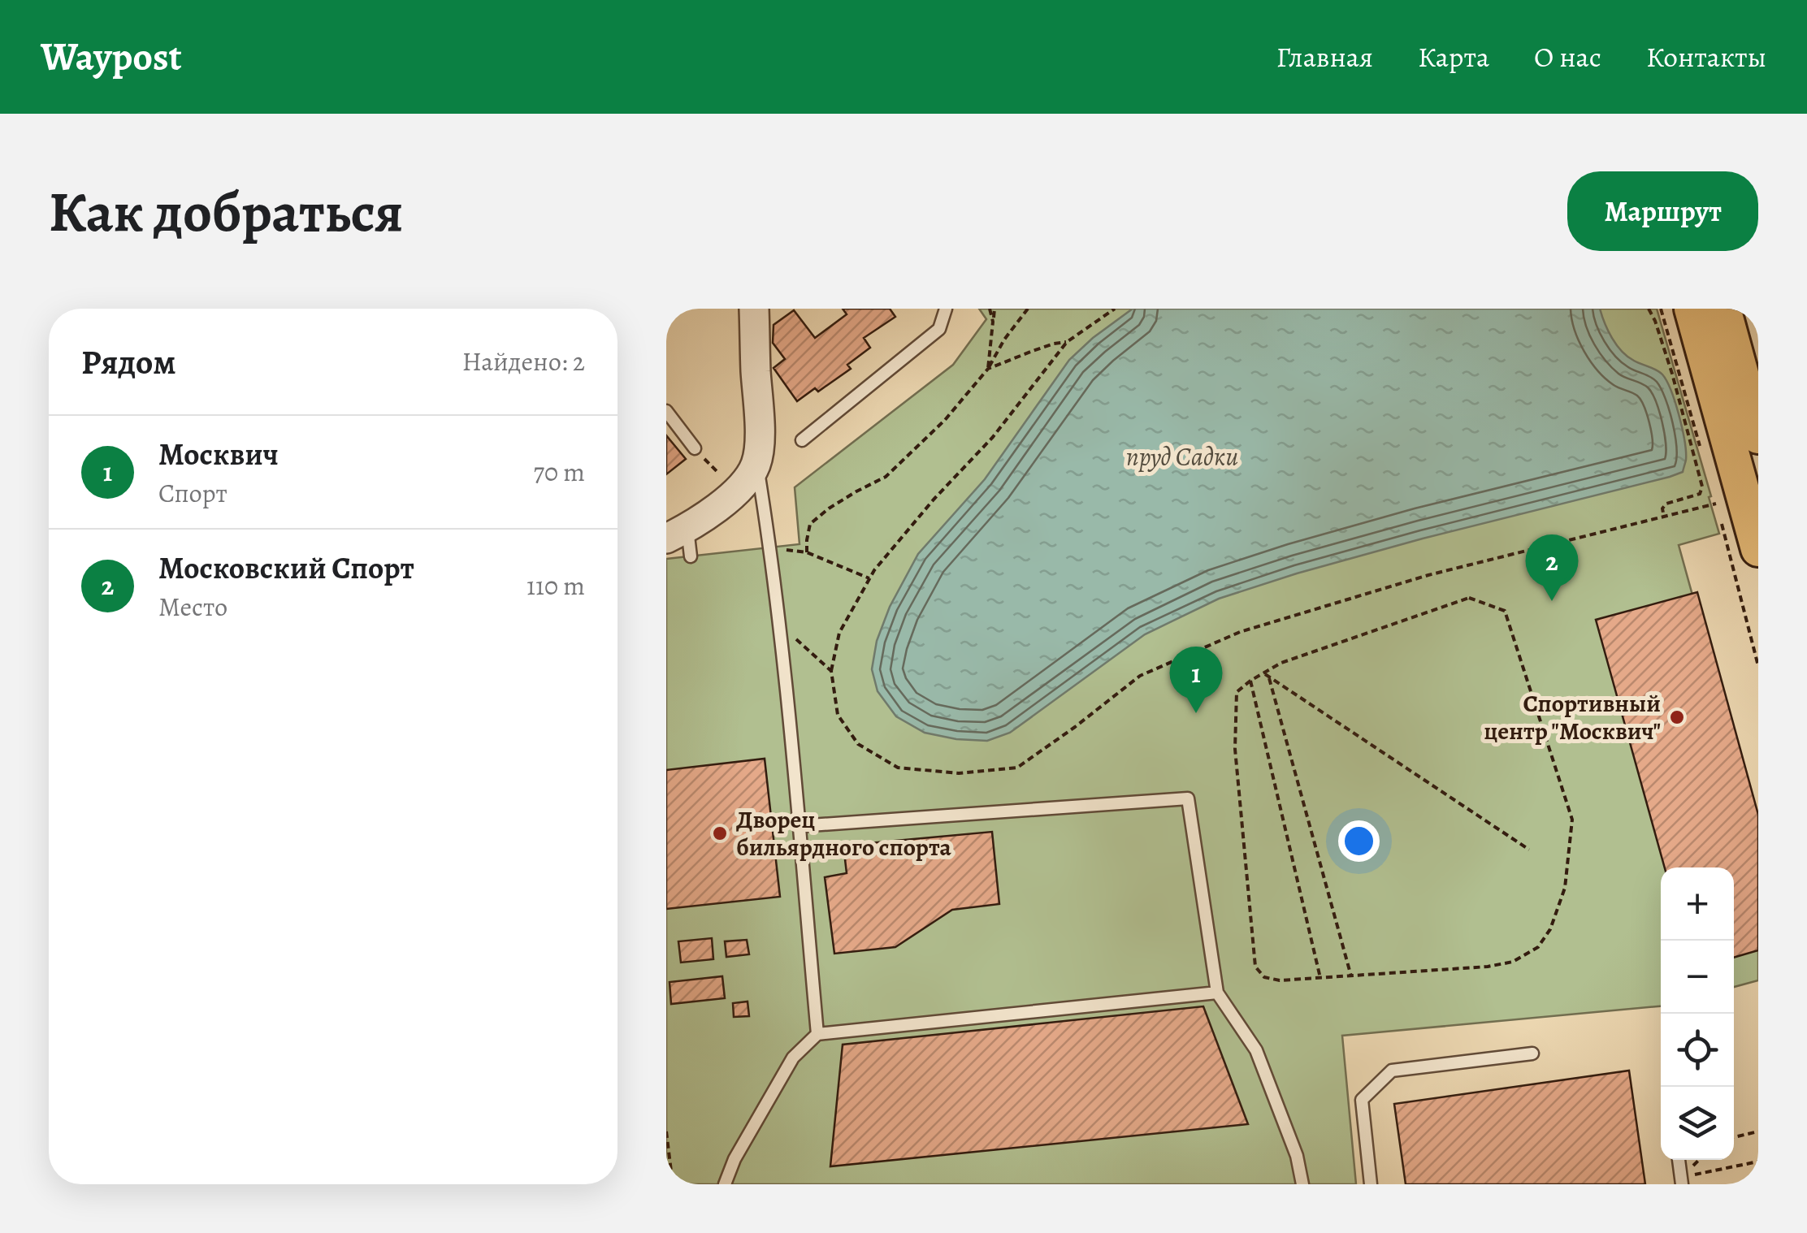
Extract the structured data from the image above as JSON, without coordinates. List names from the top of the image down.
{
  "water": ["пруд Садки"],
  "places": ["Спортивный центр \"Москвич\"", "Дворец бильярдного спорта"],
  "page": {
    "header": "Waypost",
    "nav": [
      "Главная",
      "Карта",
      "О нас",
      "Контакты"
    ],
    "buttons": "Маршрут",
    "title": "Как добраться",
    "heading": ["Рядом", "Найдено: 2"],
    "list": [
      {
        "mark": "1",
        "name": "Москвич",
        "note": "Спорт",
        "value": "70 m"
      },
      {
        "mark": "2",
        "name": "Московский Спорт",
        "note": "Место",
        "value": "110 m"
      }
    ],
    "pins": ["2", "1"],
    "map_buttons": ["+", "−"]
  }
}
